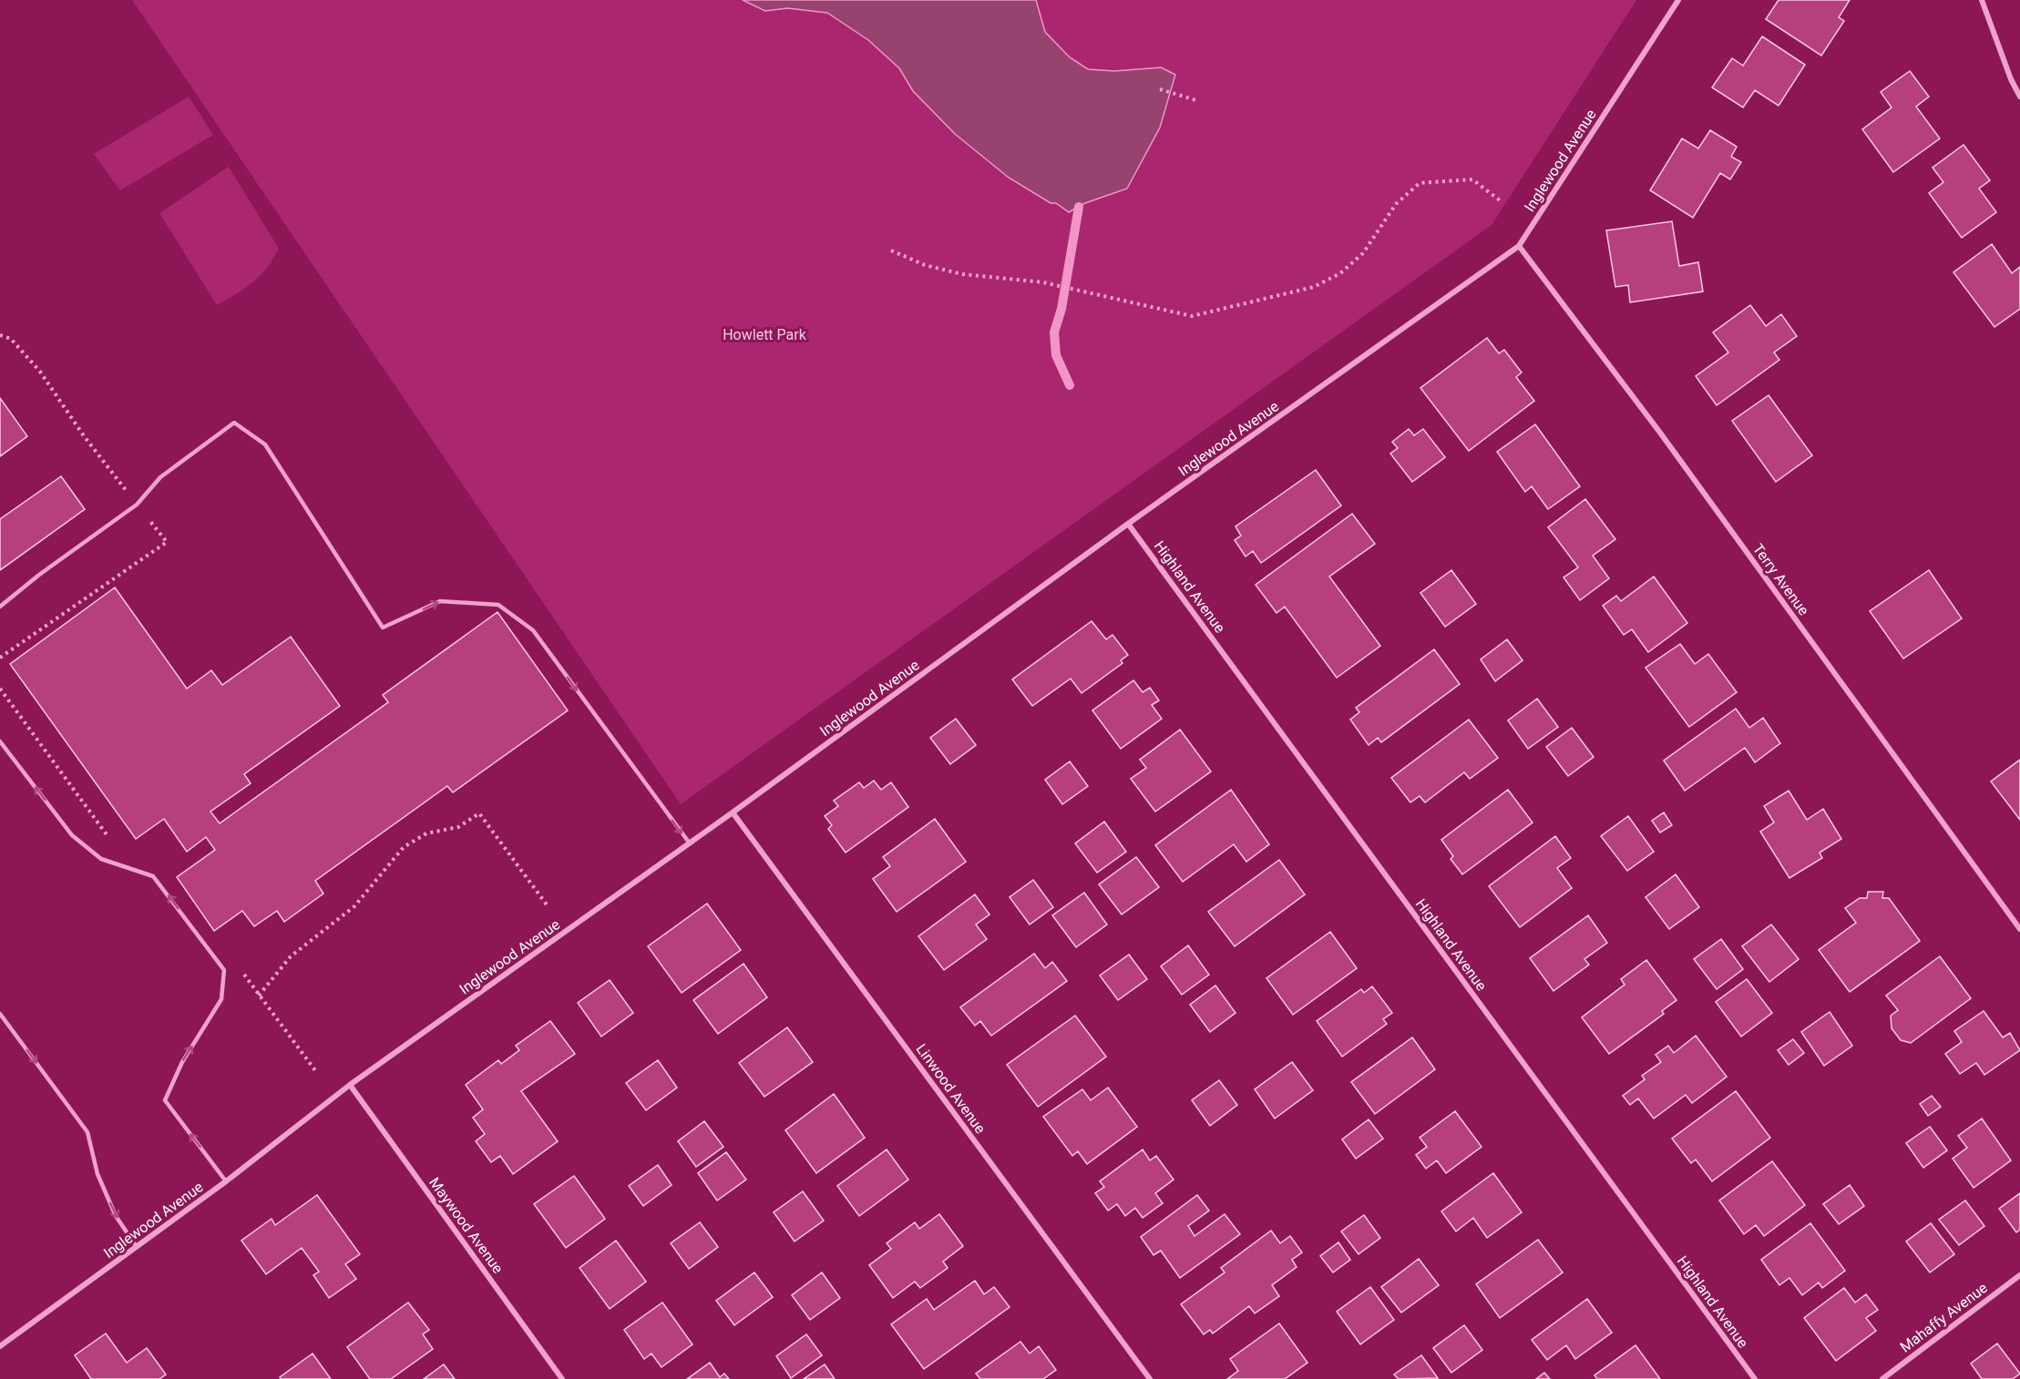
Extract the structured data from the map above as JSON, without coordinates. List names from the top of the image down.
{
  "streets": {
    "street": [
      "Inglewood Avenue",
      "Terry Avenue",
      "Highland Avenue",
      "Linwood Avenue",
      "Maywood Avenue",
      "Mahaffy Avenue"
    ]
  },
  "crossings": [
    ["Inglewood Avenue", "Terry Avenue"],
    ["Inglewood Avenue", "Highland Avenue"],
    ["Inglewood Avenue", "Linwood Avenue"],
    ["Inglewood Avenue", "Maywood Avenue"]
  ],
  "parks": ["Howlett Park"]
}
